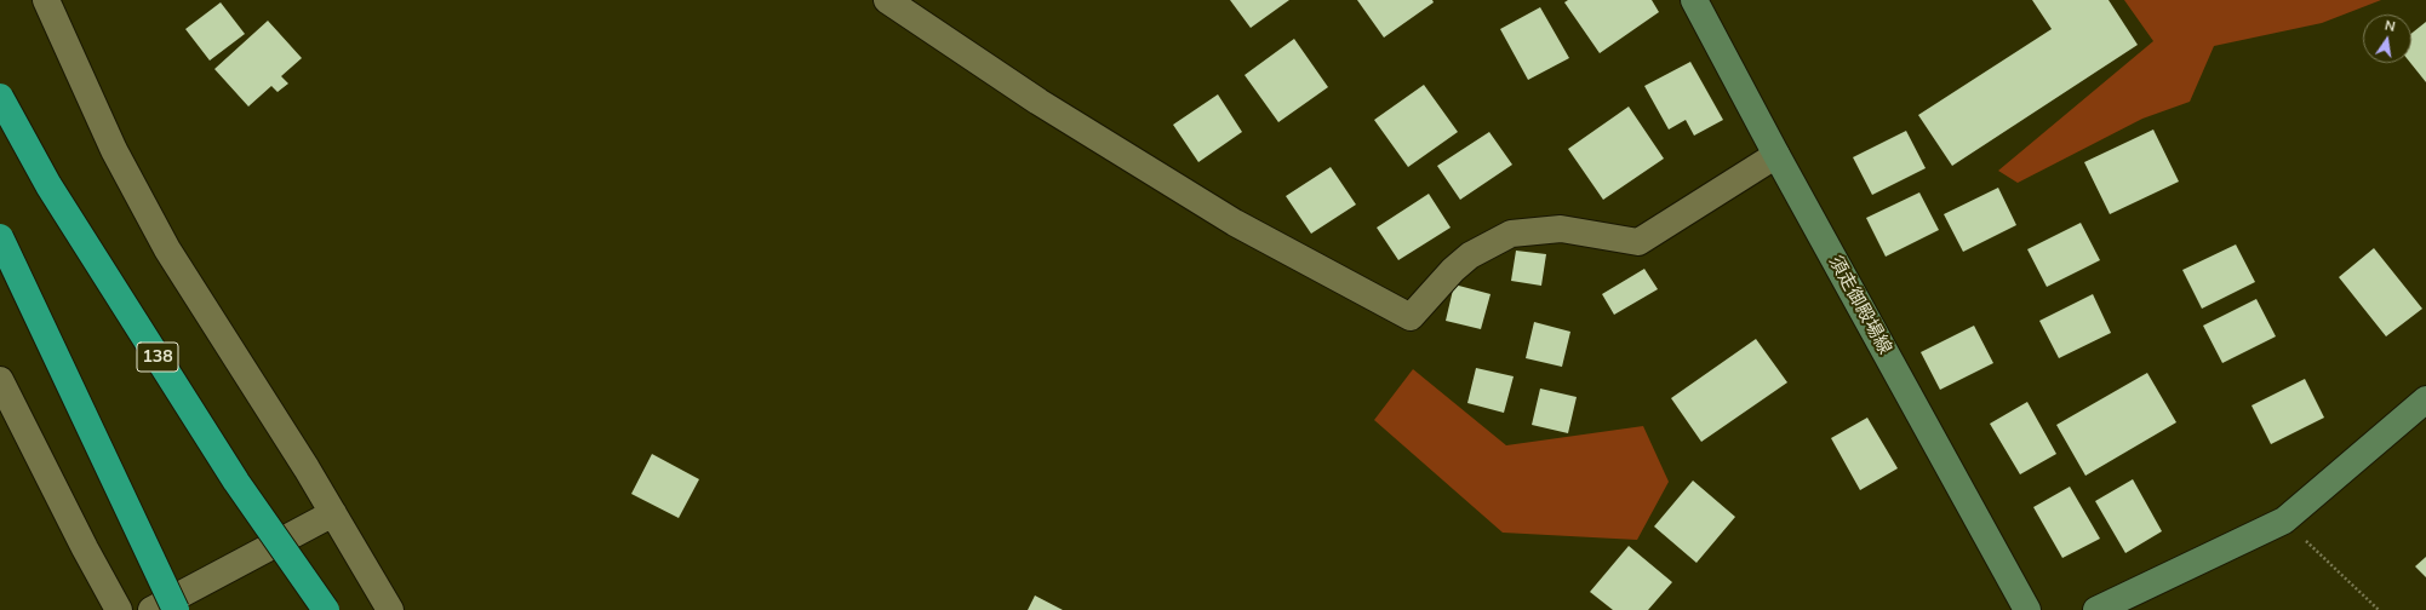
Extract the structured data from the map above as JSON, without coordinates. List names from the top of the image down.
{
  "streets": {
    "highway": ["138"],
    "main road": ["須走御殿場線"]
  },
  "north": "top"
}
